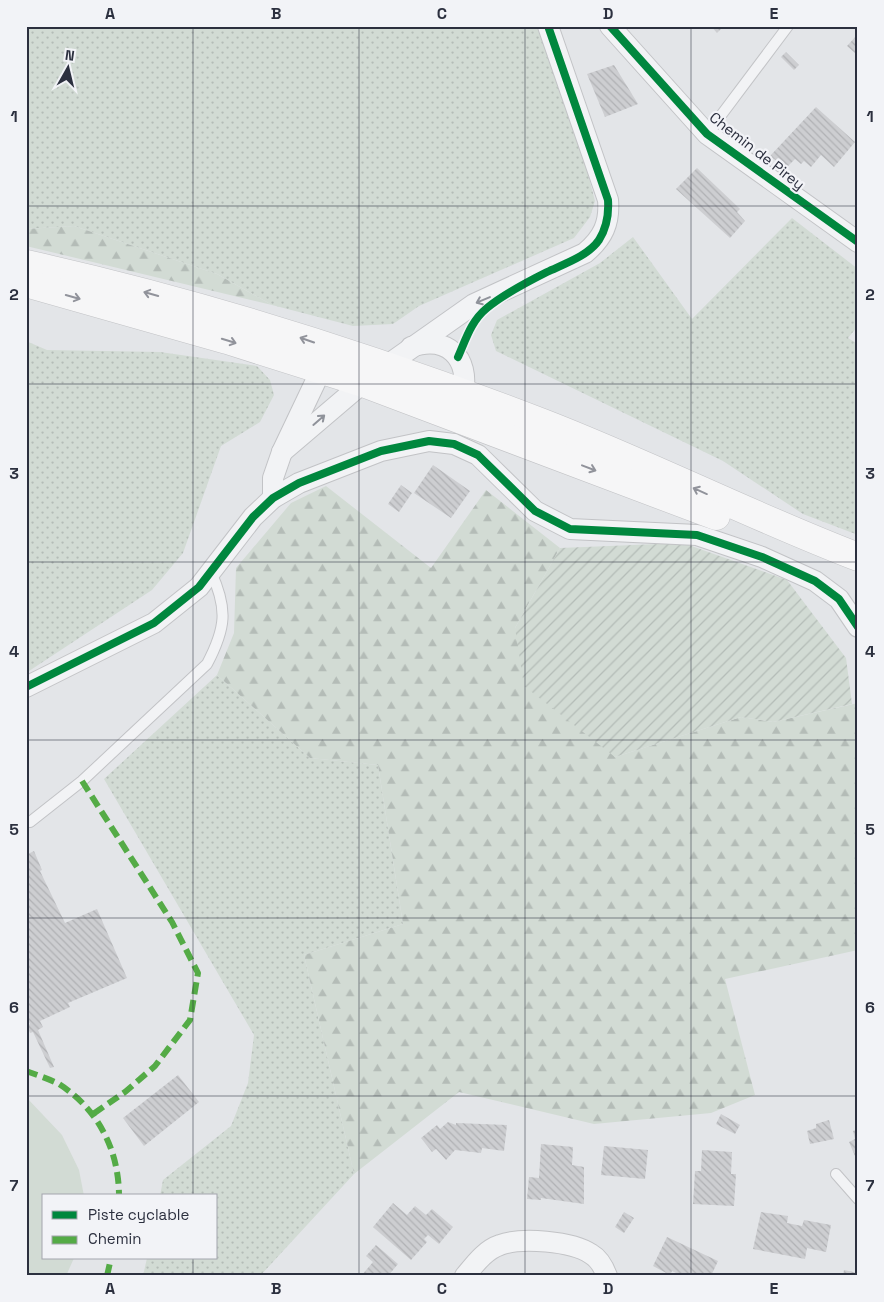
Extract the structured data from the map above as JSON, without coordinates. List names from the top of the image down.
{
  "streets": {
    "street": ["Chemin de Pirey"]
  },
  "legend": ["Piste cyclable", "Chemin"],
  "north": "top",
  "grid": {
    "columns": [
      "A",
      "B",
      "C",
      "D",
      "E"
    ],
    "rows": [
      "1",
      "2",
      "3",
      "4",
      "5",
      "6",
      "7"
    ]
  }
}
